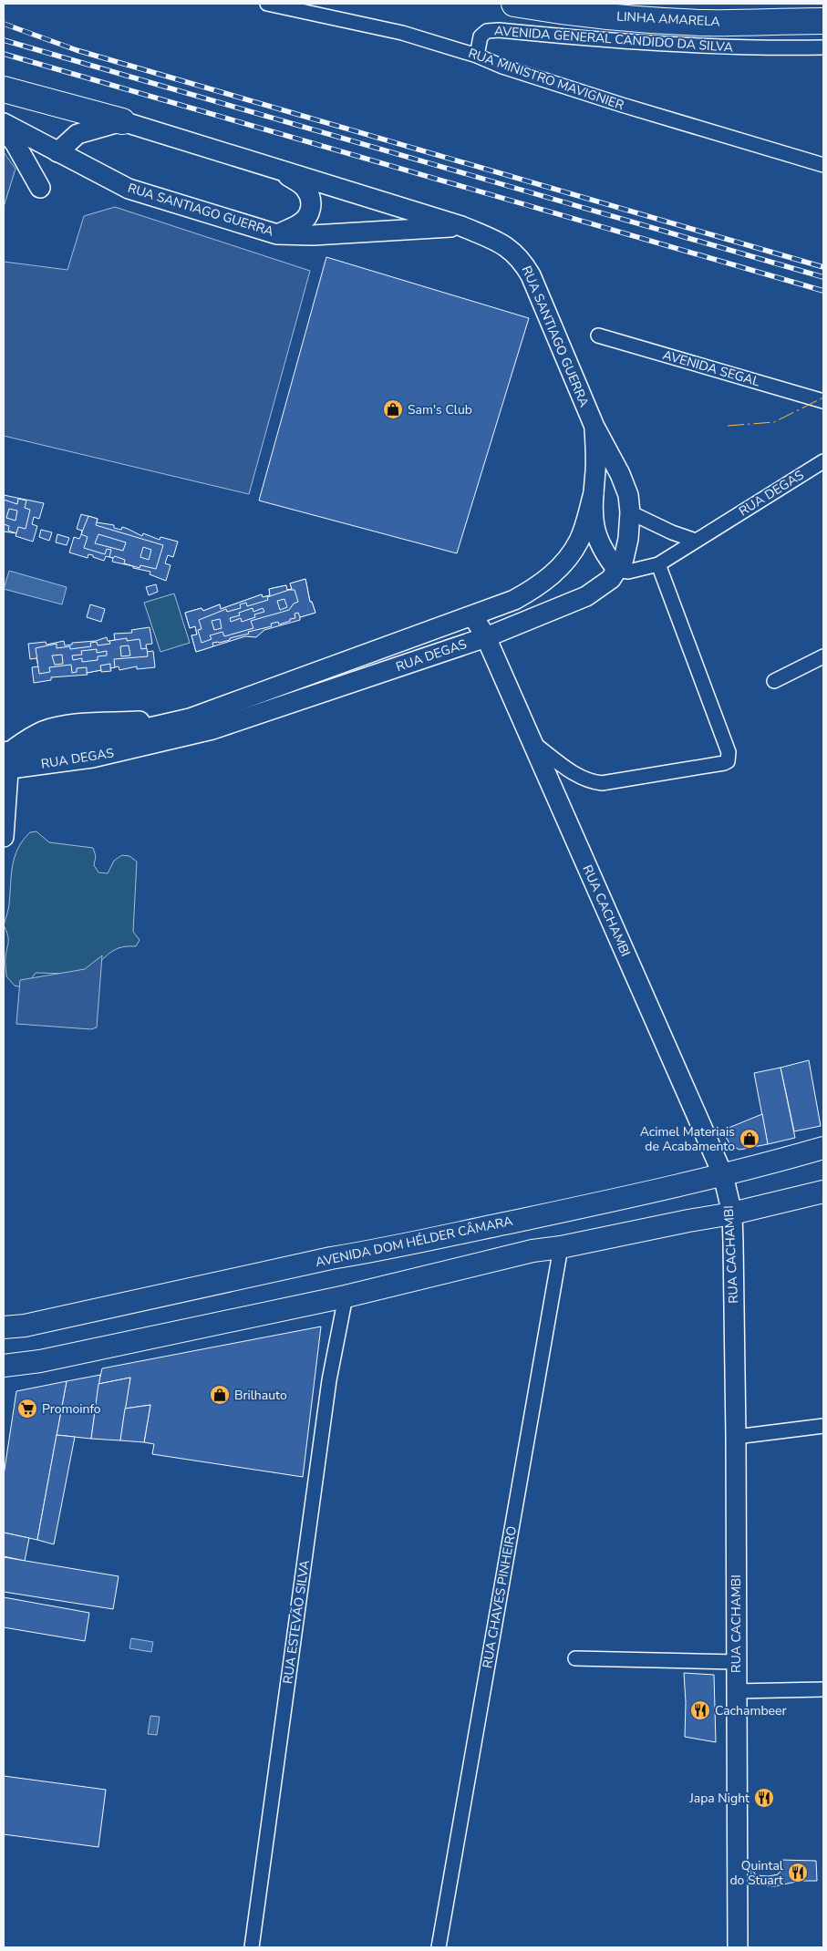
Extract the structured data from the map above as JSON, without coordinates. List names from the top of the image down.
{
  "streets": {
    "highway": ["LINHA AMARELA"],
    "main road": [
      "RUA SANTIAGO GUERRA",
      "RUA DEGAS",
      "RUA CACHAMBI",
      "AVENIDA DOM HÉLDER CÂMARA"
    ],
    "street": [
      "AVENIDA GENERAL CANDIDO DA SILVA",
      "RUA MINISTRO MAVIGNIER",
      "AVENIDA SEGAL",
      "RUA CHAVES PINHEIRO",
      "RUA ESTEVÃO SILVA"
    ]
  },
  "crossings": [
    ["AVENIDA GENERAL CANDIDO DA SILVA", "RUA MINISTRO MAVIGNIER"],
    ["RUA SANTIAGO GUERRA", "RUA DEGAS"],
    ["RUA DEGAS", "RUA CACHAMBI"],
    ["RUA CACHAMBI", "AVENIDA DOM HÉLDER CÂMARA"]
  ],
  "places": {
    "shop": ["Sam's Club", "Acimel Materiais de Acabamento", "Brilhauto"],
    "supermarket": ["Promoinfo"],
    "restaurant": ["Cachambeer", "Japa Night", "Quintal do Stuart"]
  }
}
